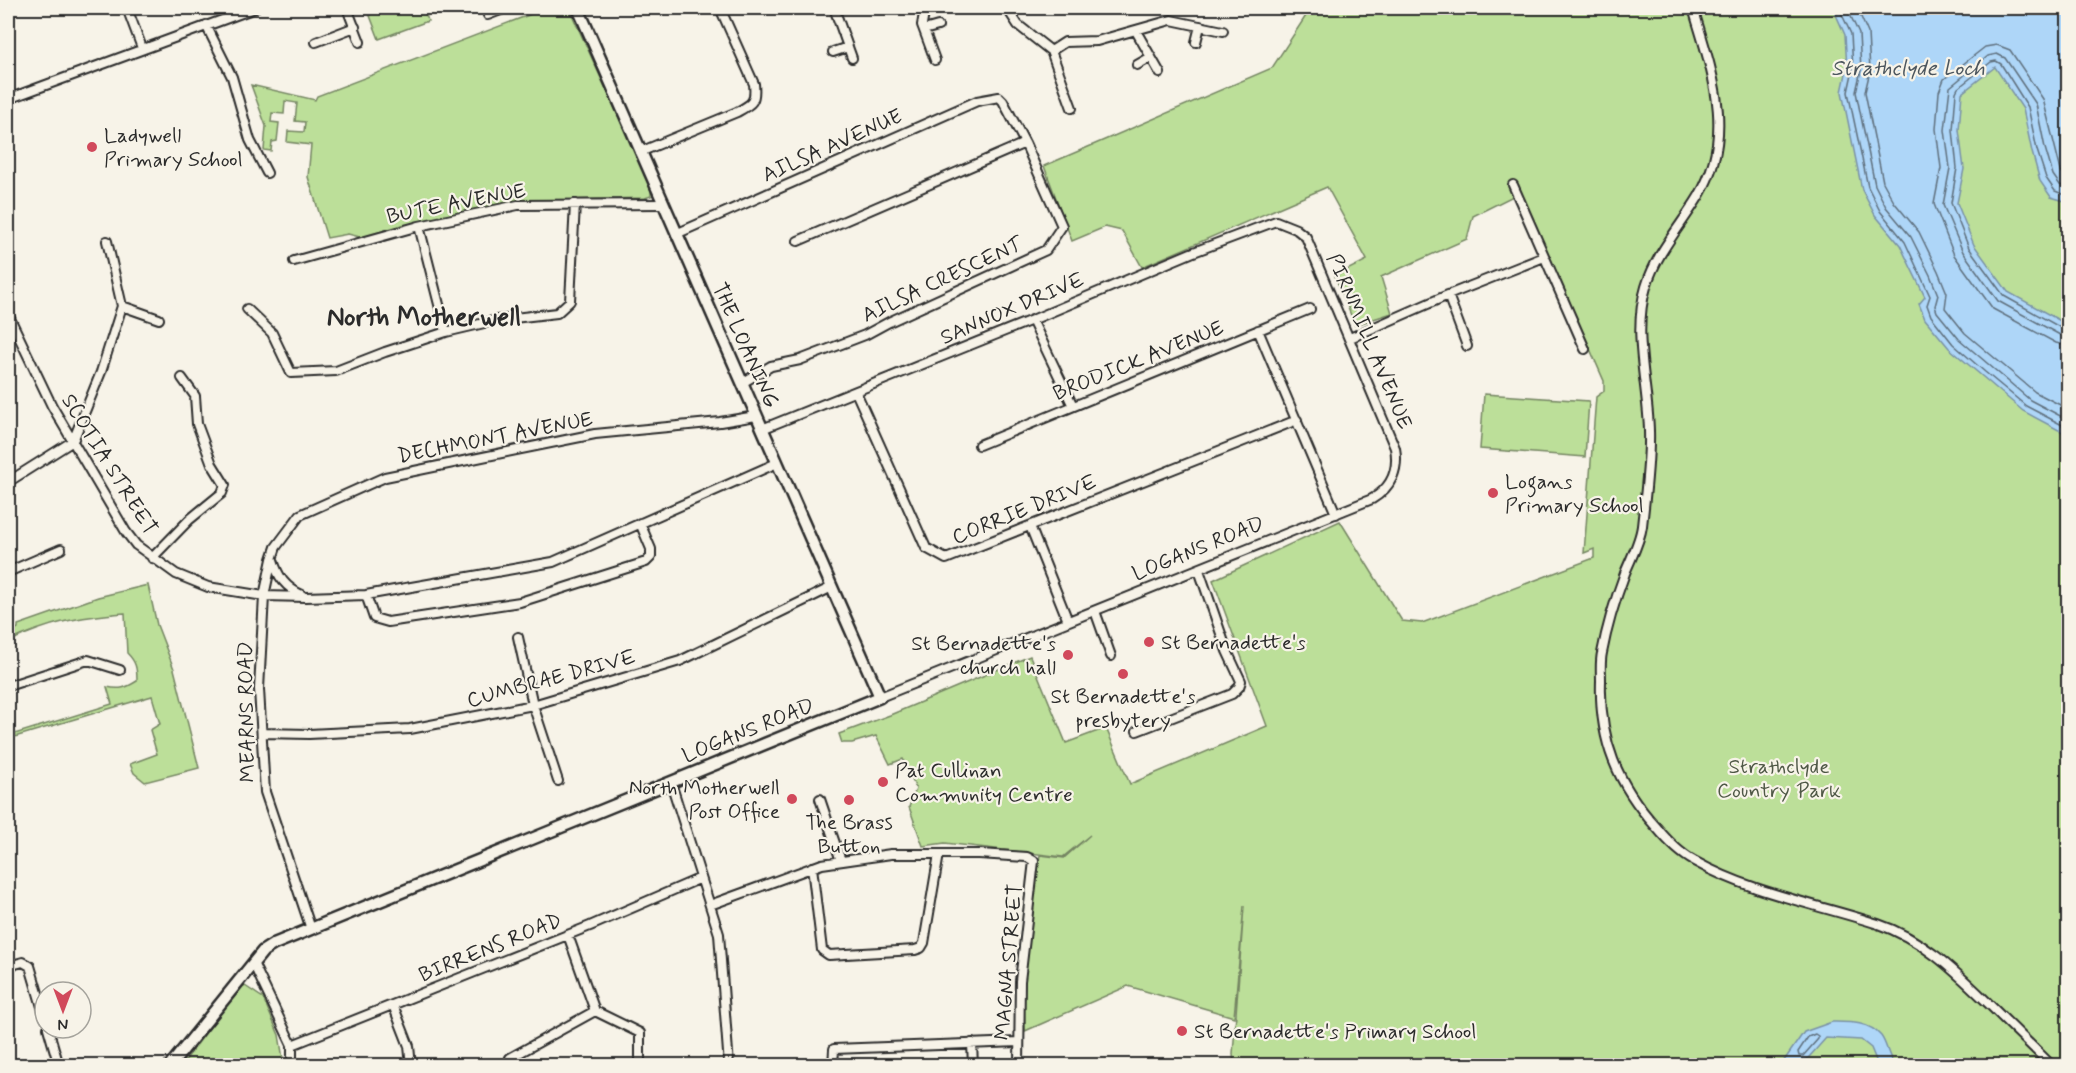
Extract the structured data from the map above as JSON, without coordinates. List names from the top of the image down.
{
  "streets": {
    "street": [
      "AILSA AVENUE",
      "BUTE AVENUE",
      "AILSA CRESCENT",
      "SANNOX DRIVE",
      "PIRNMILL AVENUE",
      "THE LOANING",
      "BRODICK AVENUE",
      "DECHMONT AVENUE",
      "SCOTIA STREET",
      "CORRIE DRIVE",
      "LOGANS ROAD",
      "CUMBRAE DRIVE",
      "MEARNS ROAD",
      "BIRRENS ROAD",
      "MAGNA STREET"
    ]
  },
  "crossings": [
    ["AILSA AVENUE", "AILSA CRESCENT"],
    ["AILSA AVENUE", "THE LOANING"],
    ["BUTE AVENUE", "THE LOANING"],
    ["AILSA CRESCENT", "THE LOANING"],
    ["SANNOX DRIVE", "PIRNMILL AVENUE"],
    ["SANNOX DRIVE", "THE LOANING"],
    ["SANNOX DRIVE", "CORRIE DRIVE"],
    ["PIRNMILL AVENUE", "LOGANS ROAD"],
    ["THE LOANING", "DECHMONT AVENUE"],
    ["THE LOANING", "SCOTIA STREET"],
    ["THE LOANING", "LOGANS ROAD"],
    ["THE LOANING", "CUMBRAE DRIVE"],
    ["DECHMONT AVENUE", "SCOTIA STREET"],
    ["DECHMONT AVENUE", "MEARNS ROAD"],
    ["SCOTIA STREET", "MEARNS ROAD"],
    ["LOGANS ROAD", "MEARNS ROAD"],
    ["CUMBRAE DRIVE", "MEARNS ROAD"]
  ],
  "districts": ["North Motherwell"],
  "water": ["Strathclyde Loch"],
  "parks": ["Strathclyde Country Park"],
  "places": [
    "Ladywell Primary School",
    "Logans Primary School",
    "St Bernadette's",
    "St Bernadette's church hall",
    "St Bernadette's presbytery",
    "Pat Cullinan Community Centre",
    "North Motherwell Post Office",
    "The Brass Button",
    "St Bernadette's Primary School"
  ],
  "north": "bottom"
}
